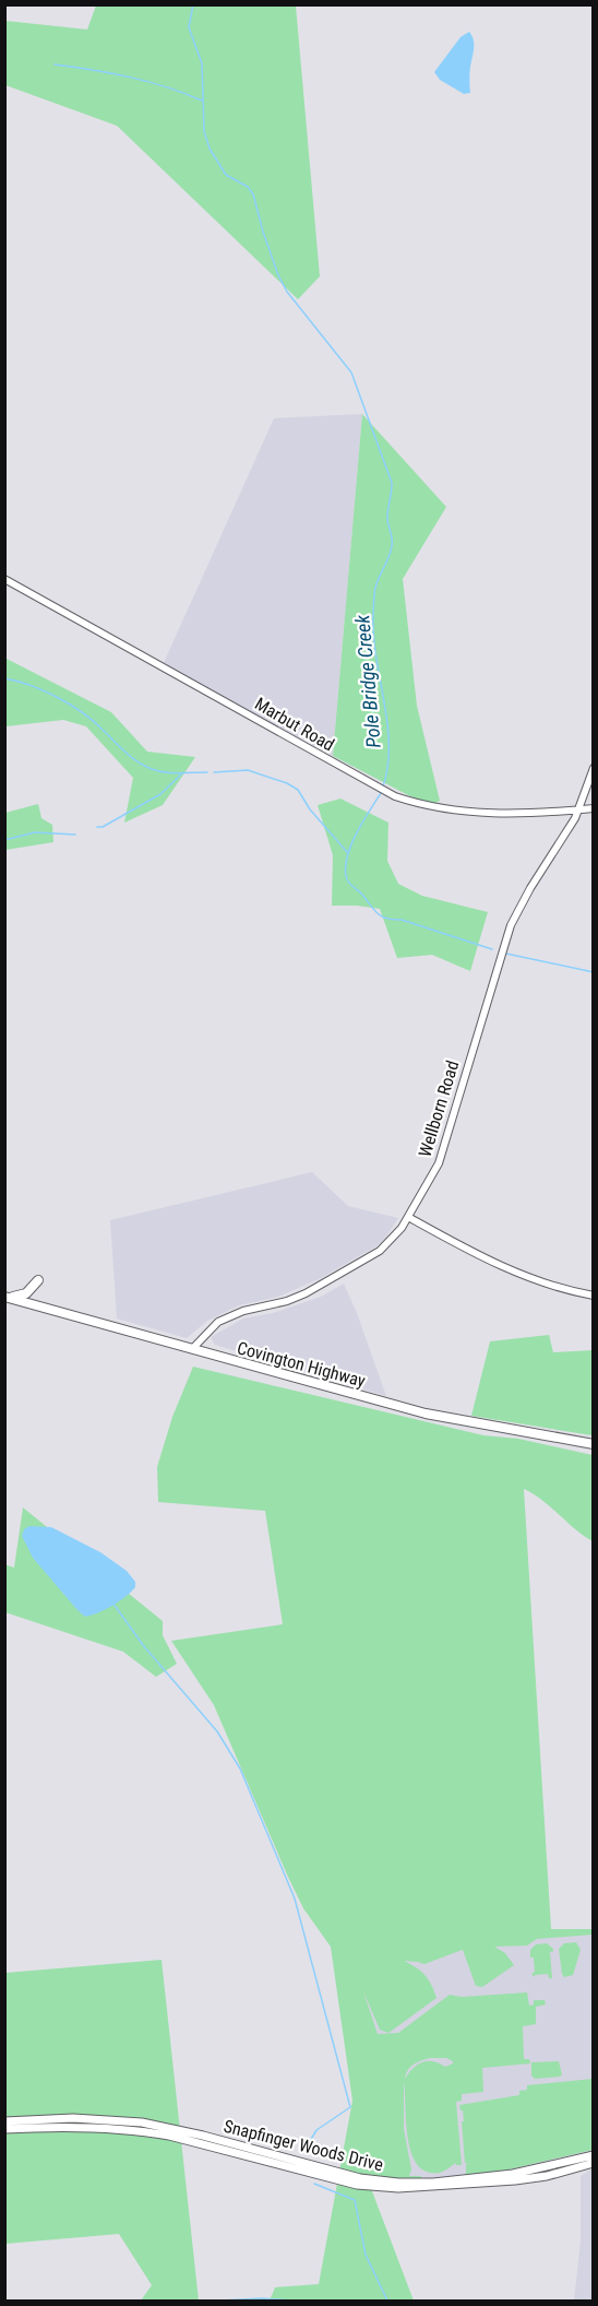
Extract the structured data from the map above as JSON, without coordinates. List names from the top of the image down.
{
  "streets": {
    "main road": ["Covington Highway", "Snapfinger Woods Drive"],
    "street": ["Marbut Road", "Wellborn Road"]
  },
  "crossings": [
    ["Marbut Road", "Wellborn Road"],
    ["Wellborn Road", "Covington Highway"]
  ],
  "water": ["Pole Bridge Creek"]
}
